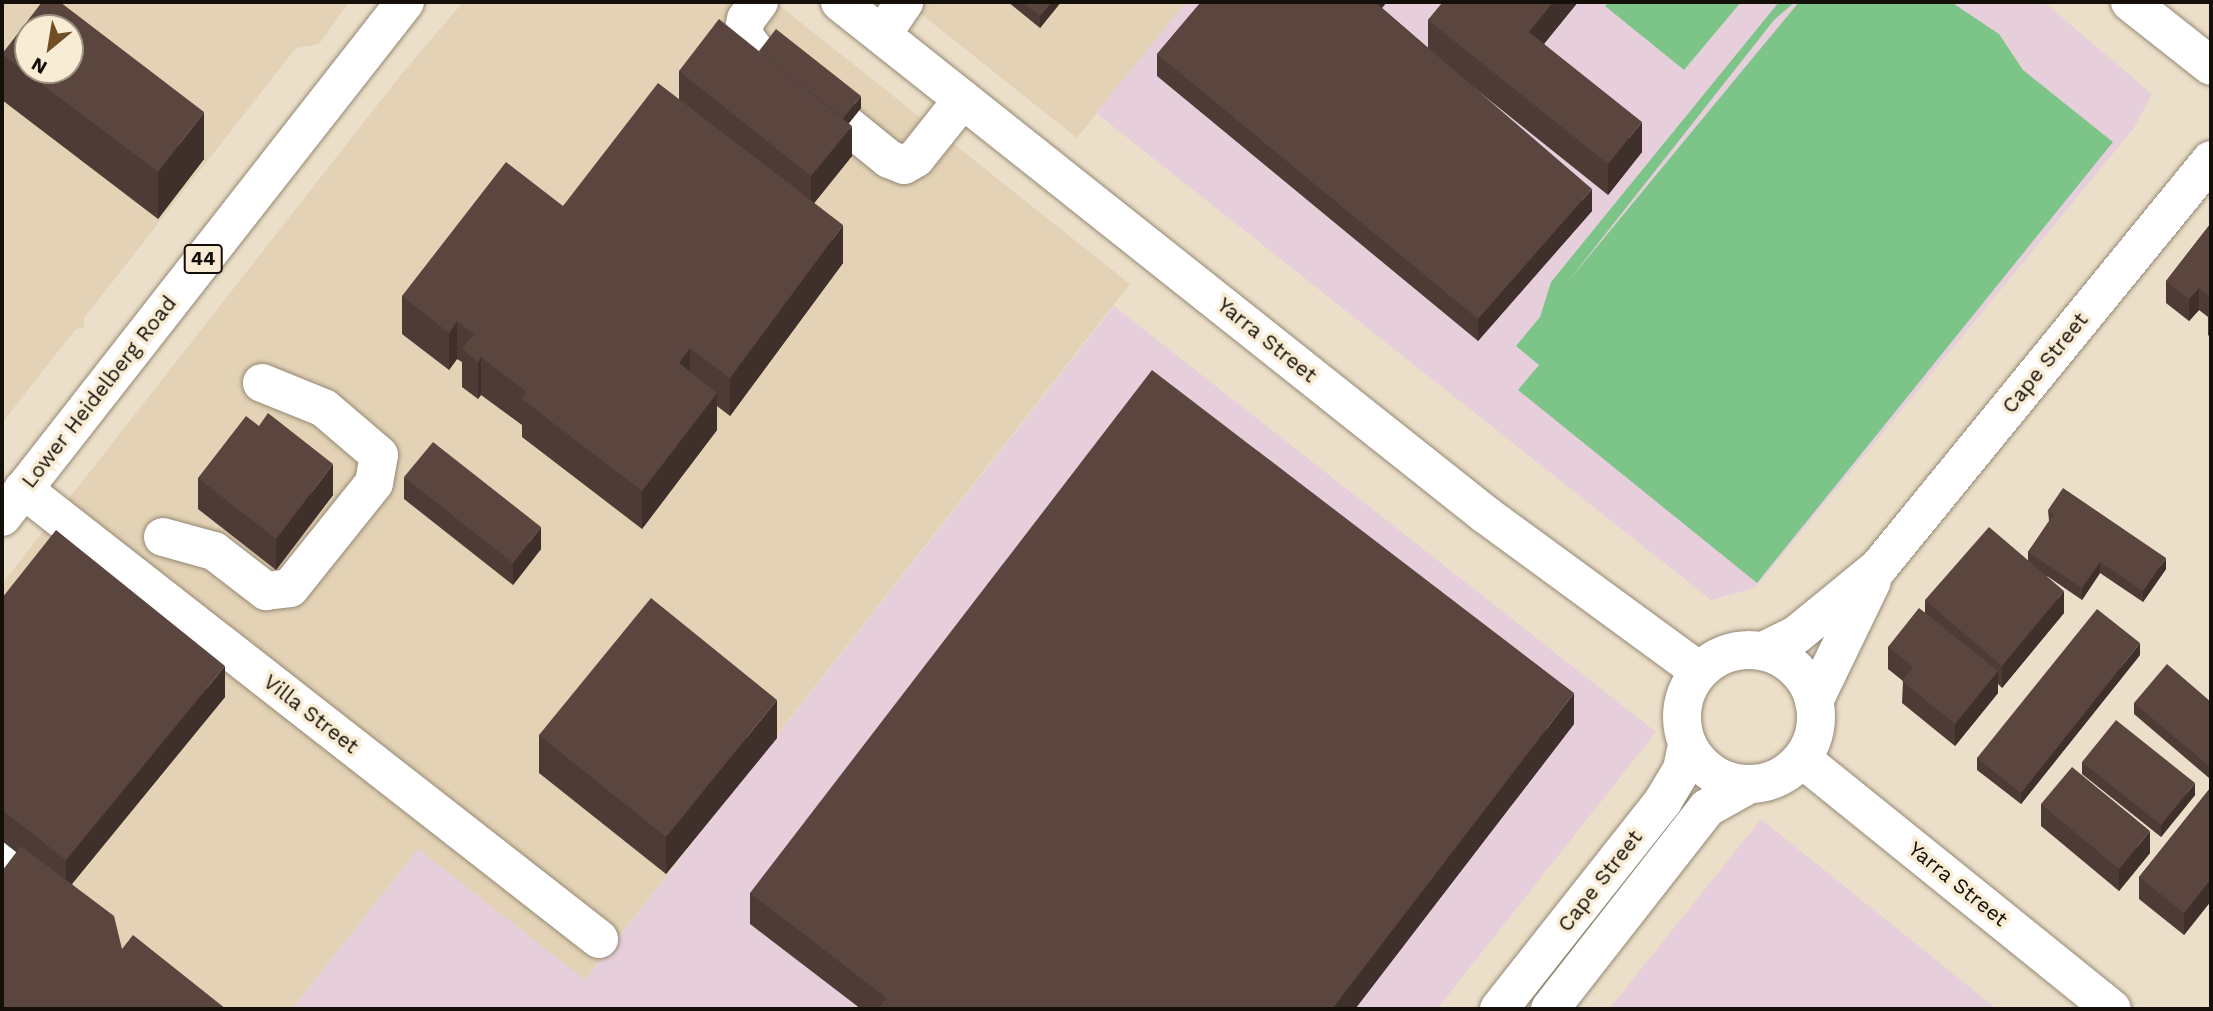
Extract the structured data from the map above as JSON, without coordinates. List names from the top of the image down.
{
  "streets": {
    "main road": [
      "44",
      "Yarra Street",
      "Cape Street",
      "Lower Heidelberg Road",
      "Villa Street"
    ]
  },
  "crossings": [
    ["Yarra Street", "Cape Street"],
    ["Lower Heidelberg Road", "Villa Street"]
  ],
  "north": "bottom left"
}
